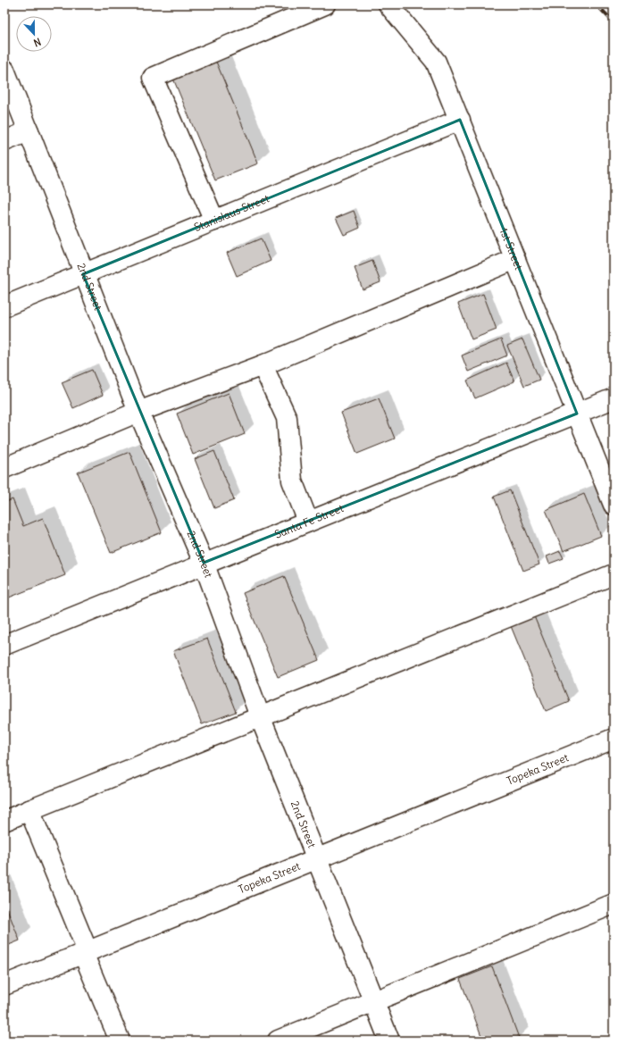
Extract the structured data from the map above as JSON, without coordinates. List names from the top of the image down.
{
  "streets": {
    "street": [
      "Stanislaus Street",
      "1st Street",
      "2nd Street",
      "Santa Fe Street",
      "Topeka Street"
    ]
  },
  "crossings": [
    ["Stanislaus Street", "1st Street"],
    ["Stanislaus Street", "2nd Street"],
    ["1st Street", "Santa Fe Street"],
    ["2nd Street", "Santa Fe Street"],
    ["2nd Street", "Topeka Street"]
  ],
  "north": "bottom"
}
